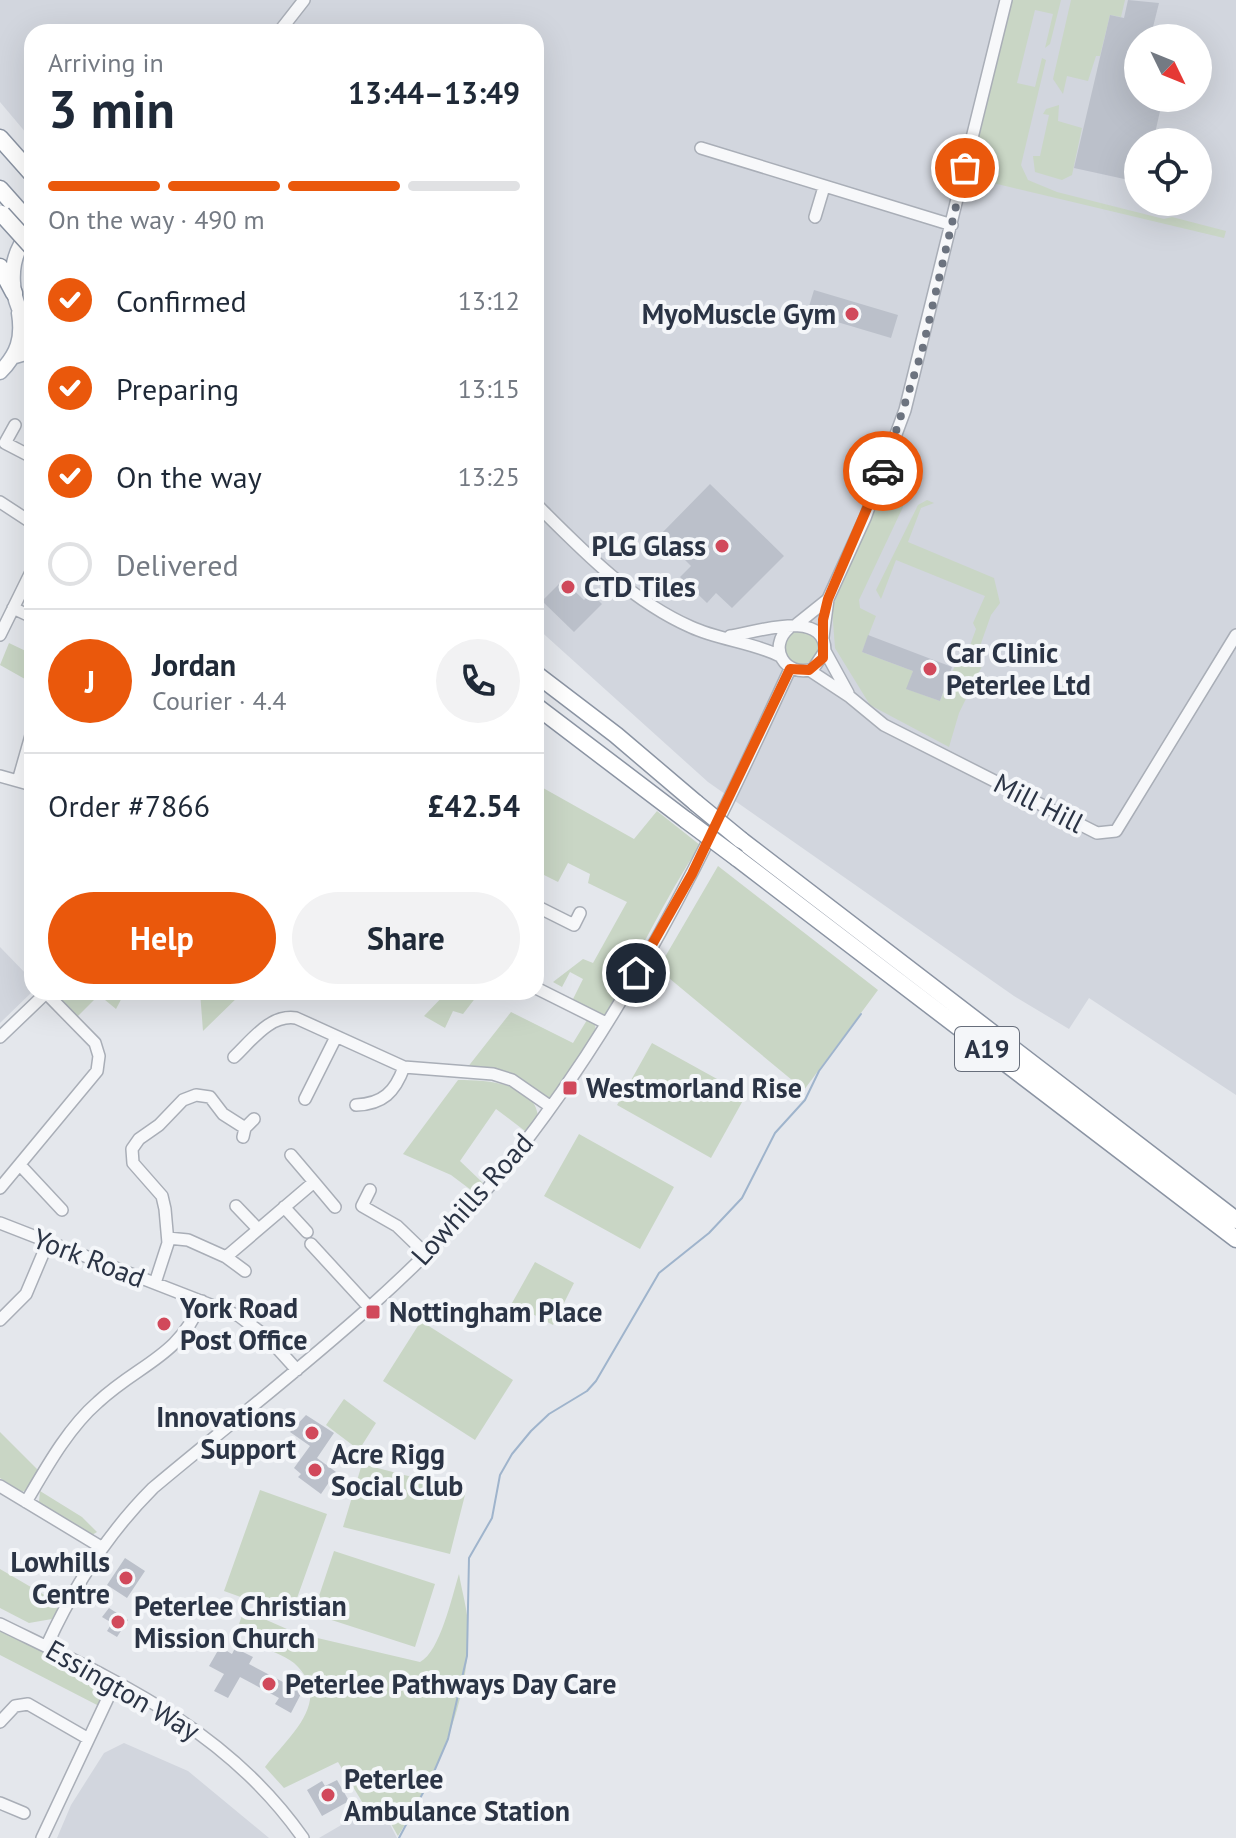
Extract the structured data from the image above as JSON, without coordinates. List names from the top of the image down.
{
  "streets": {
    "highway": ["A19"],
    "street": [
      "Mill Hill",
      "Lowhills Road",
      "York Road",
      "Essington Way"
    ]
  },
  "crossings": [
    ["Mill Hill", "Lowhills Road"],
    ["Lowhills Road", "York Road"],
    ["Lowhills Road", "Essington Way"]
  ],
  "places": {
    "other": [
      "MyoMuscle Gym",
      "PLG Glass",
      "CTD Tiles",
      "Car Clinic Peterlee Ltd",
      "York Road Post Office",
      "Innovations Support",
      "Acre Rigg Social Club",
      "Lowhills Centre",
      "Peterlee Christian Mission Church",
      "Peterlee Pathways Day Care",
      "Peterlee Ambulance Station"
    ],
    "transit": ["Westmorland Rise", "Nottingham Place"]
  },
  "north": "bottom right",
  "page": {
    "heading": ["3 min", "Arriving in", "13:44–13:49"],
    "panel": [
      "Jordan",
      "Courier · 4.4",
      "Order #7866",
      "£42.54"
    ],
    "bar": "On the way · 490 m",
    "list": [
      ["Confirmed", "13:12"],
      ["Preparing", "13:15"],
      ["On the way", "13:25"],
      "Delivered"
    ],
    "round": "J",
    "buttons": ["Help", "Share"]
  }
}
